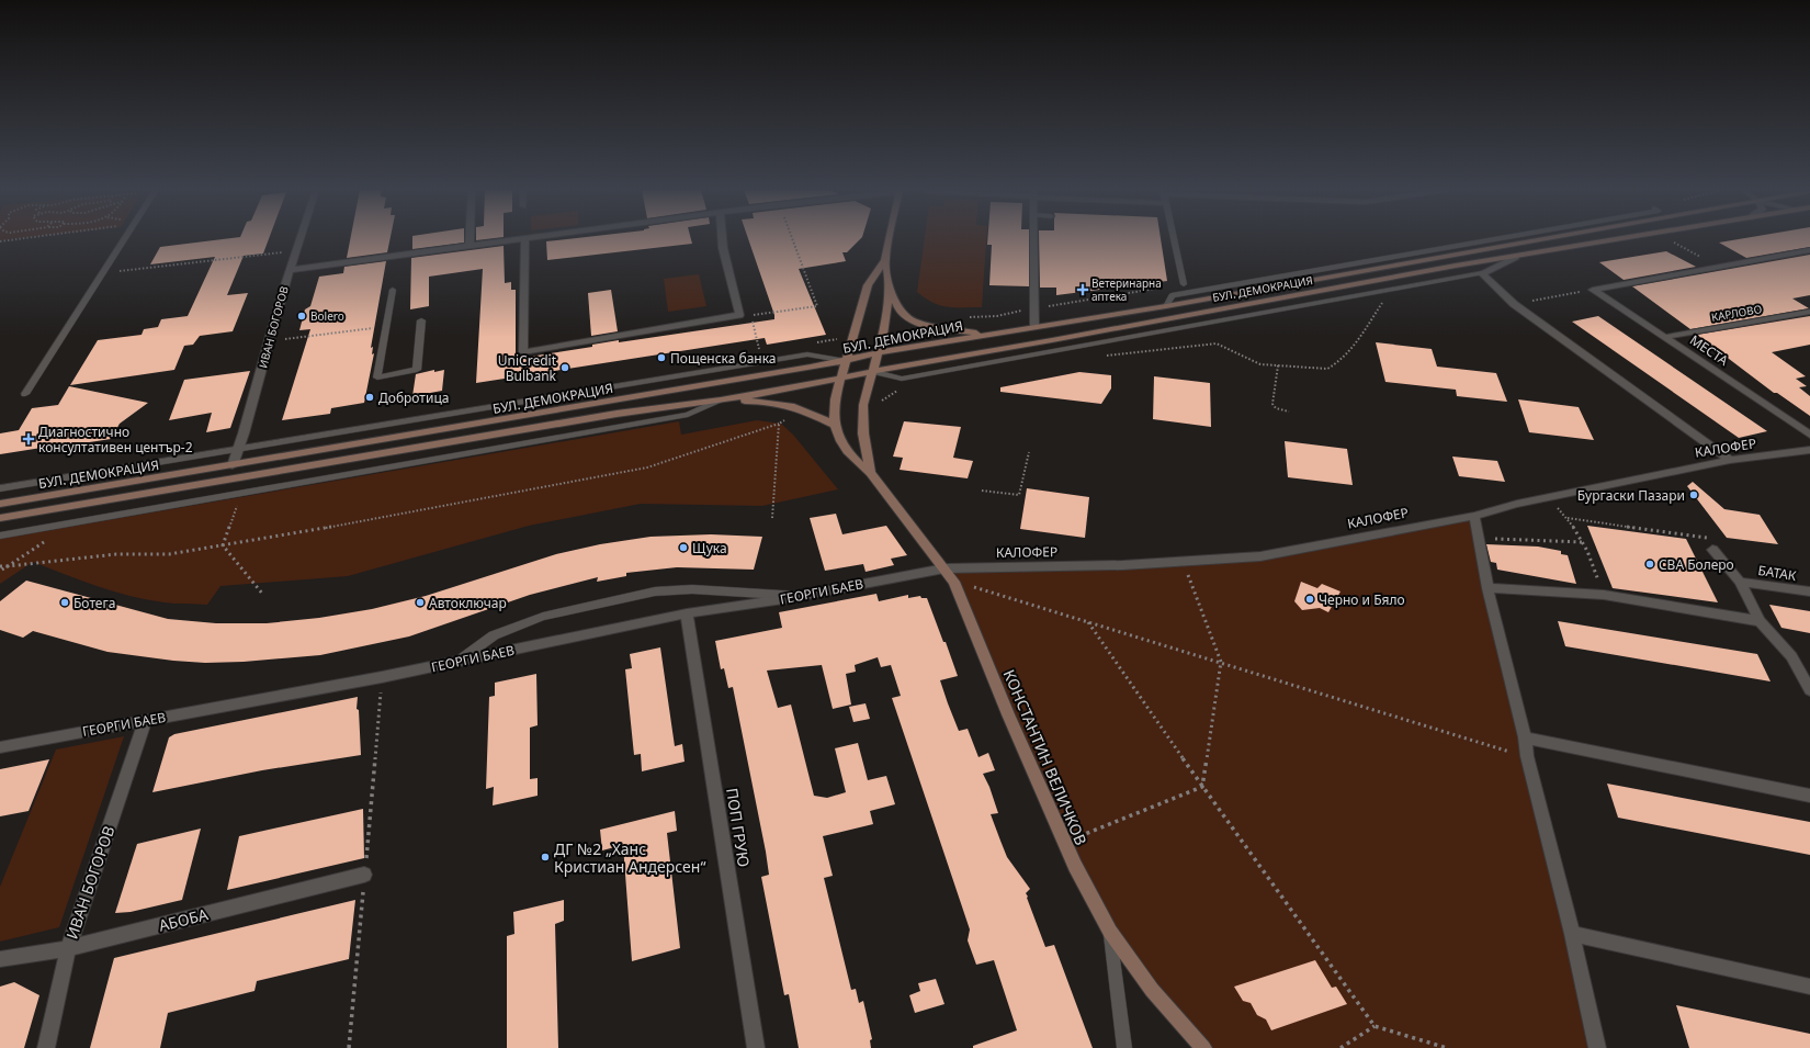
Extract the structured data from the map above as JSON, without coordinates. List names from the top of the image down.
{
  "streets": {
    "main road": ["БУЛ. ДЕМОКРАЦИЯ", "КОНСТАНТИН ВЕЛИЧКОВ"],
    "street": [
      "КАРЛОВО",
      "ИВАН БОГОРОВ",
      "МЕСТА",
      "КАЛОФЕР",
      "БАТАК",
      "ГЕОРГИ БАЕВ",
      "ПОП ГРУЮ",
      "АБОБА"
    ]
  },
  "crossings": [
    ["БУЛ. ДЕМОКРАЦИЯ", "ИВАН БОГОРОВ"],
    ["БУЛ. ДЕМОКРАЦИЯ", "КОНСТАНТИН ВЕЛИЧКОВ"],
    ["КАРЛОВО", "МЕСТА"],
    ["ИВАН БОГОРОВ", "ГЕОРГИ БАЕВ"],
    ["ИВАН БОГОРОВ", "АБОБА"],
    ["КАЛОФЕР", "ГЕОРГИ БАЕВ"],
    ["КАЛОФЕР", "КОНСТАНТИН ВЕЛИЧКОВ"],
    ["ГЕОРГИ БАЕВ", "КОНСТАНТИН ВЕЛИЧКОВ"],
    ["ГЕОРГИ БАЕВ", "ПОП ГРУЮ"]
  ],
  "places": {
    "health": ["Ветеринарна аптека", "Диагностично консултативен център-2"],
    "other": [
      "Bolero",
      "Пощенска банка",
      "UniCredit Bulbank",
      "Добротица",
      "Бургаски Пазари",
      "Щука",
      "CBA Болеро",
      "Черно и Бяло",
      "Ботега",
      "Автоключар",
      "ДГ №2 „Ханс Кристиан Андерсен“"
    ]
  }
}
